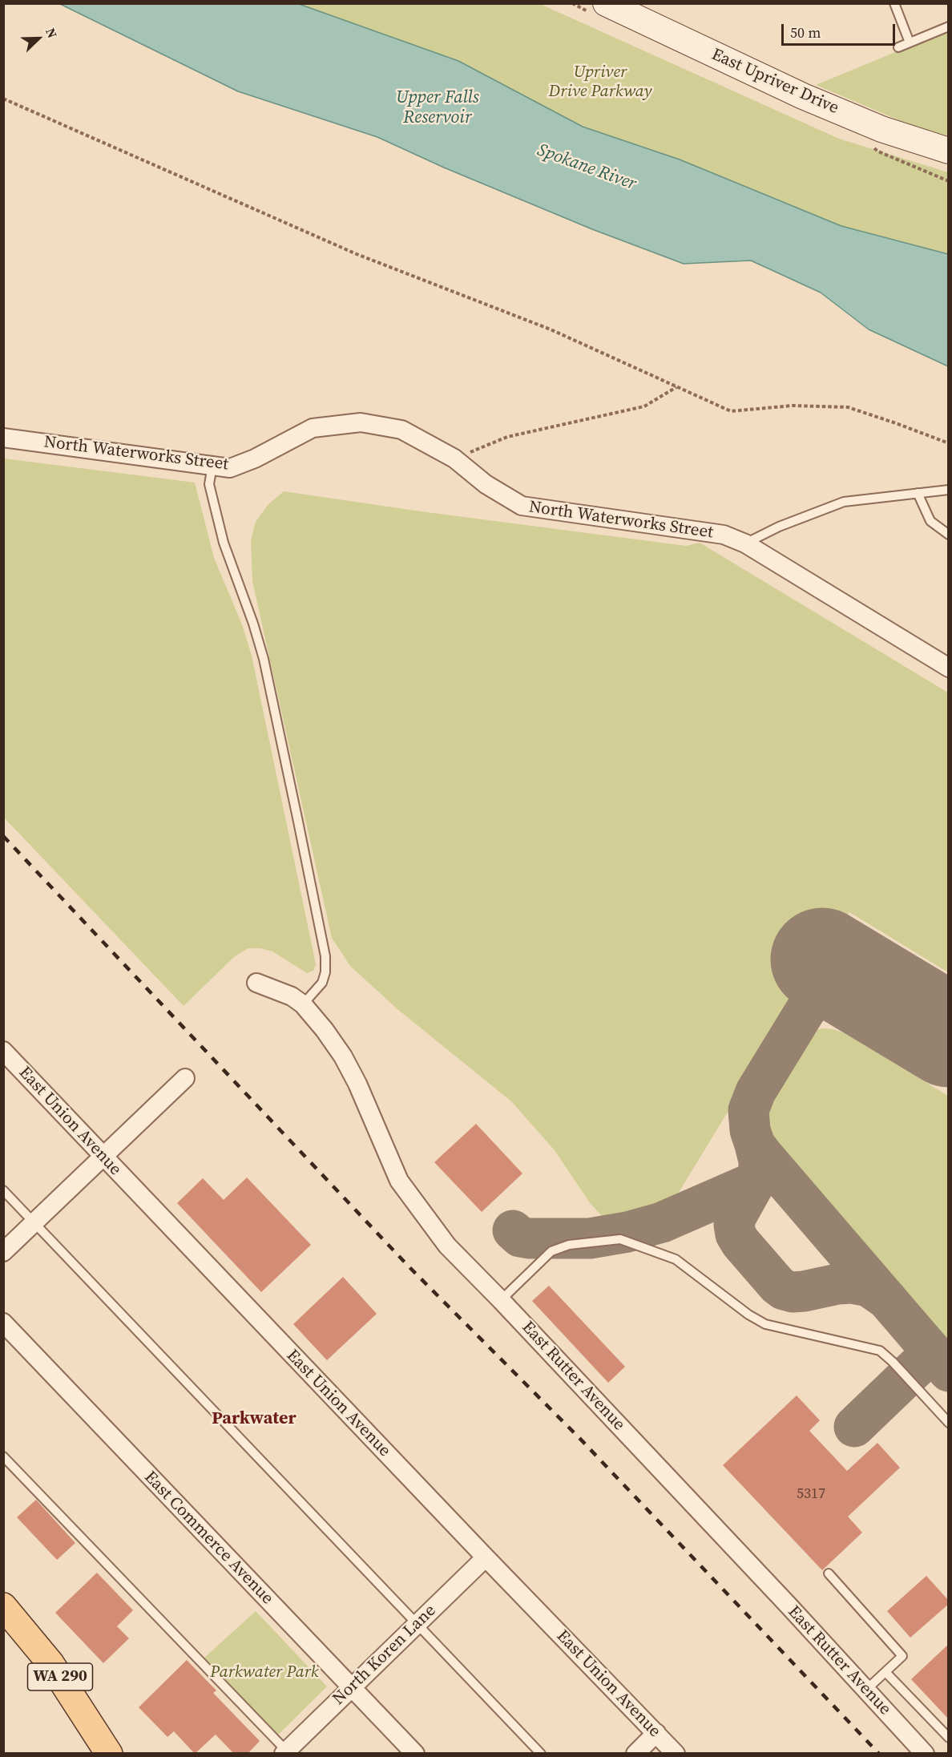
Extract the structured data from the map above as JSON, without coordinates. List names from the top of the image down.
{
  "streets": {
    "main road": ["WA 290"],
    "street": [
      "East Upriver Drive",
      "North Waterworks Street",
      "East Union Avenue",
      "East Rutter Avenue",
      "East Commerce Avenue",
      "North Koren Lane"
    ]
  },
  "crossings": [
    ["East Union Avenue", "North Koren Lane"],
    ["East Commerce Avenue", "North Koren Lane"]
  ],
  "districts": ["Parkwater"],
  "water": ["Upper Falls Reservoir", "Spokane River"],
  "parks": ["Upriver Drive Parkway", "Parkwater Park"],
  "house_numbers": ["5317"],
  "scale_bar": "50 m",
  "north": "top right"
}
